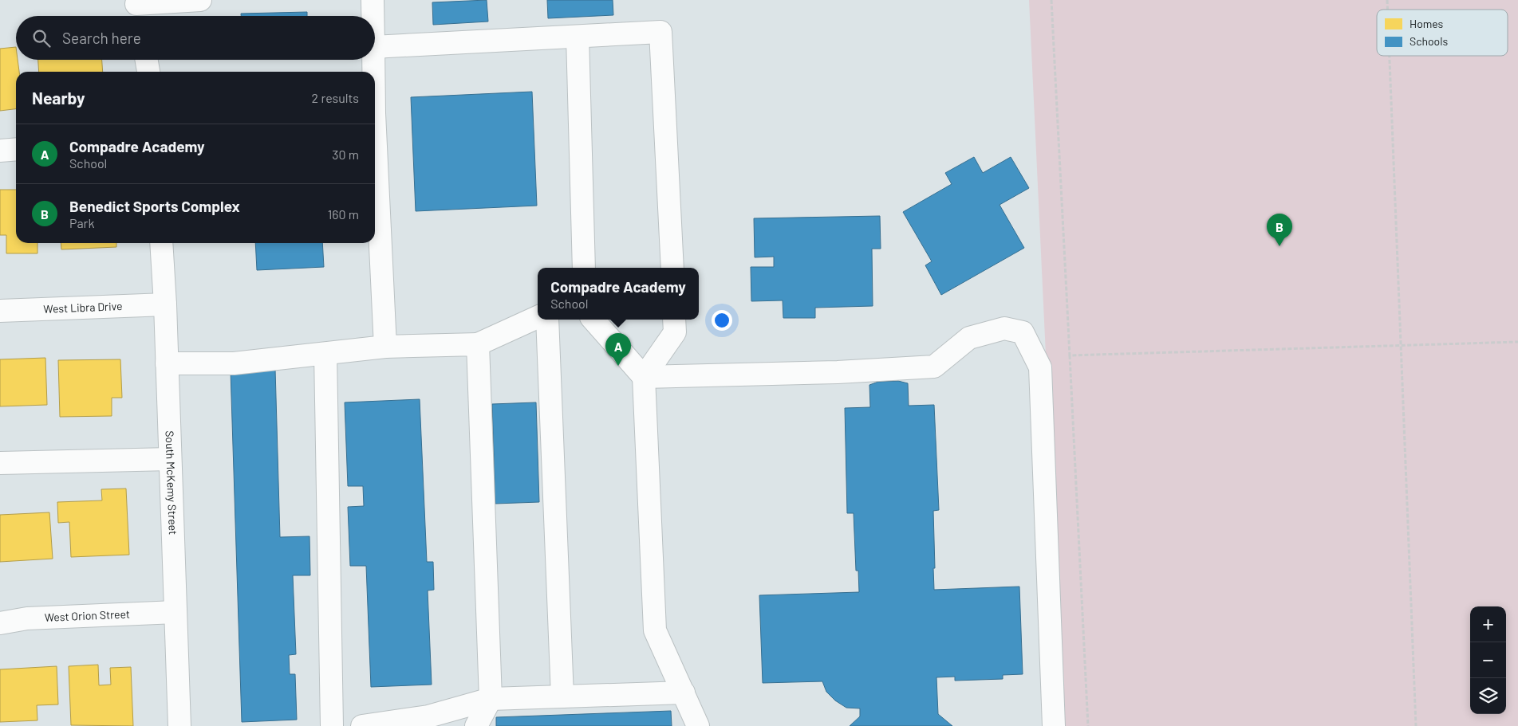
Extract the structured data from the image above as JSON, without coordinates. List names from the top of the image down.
{
  "streets": {
    "street": ["West Libra Drive", "South McKemy Street", "West Orion Street"]
  },
  "crossings": [
    ["West Libra Drive", "South McKemy Street"],
    ["South McKemy Street", "West Orion Street"]
  ],
  "legend": ["Homes", "Schools"],
  "page": {
    "search": "Search here",
    "heading": ["Nearby", "2 results"],
    "list": [
      {
        "mark": "A",
        "name": "Compadre Academy",
        "note": "School",
        "value": "30 m"
      },
      {
        "mark": "B",
        "name": "Benedict Sports Complex",
        "note": "Park",
        "value": "160 m"
      }
    ],
    "pins": ["B", "A"],
    "popup": ["Compadre Academy", "School"],
    "map_buttons": ["+", "−"]
  }
}
